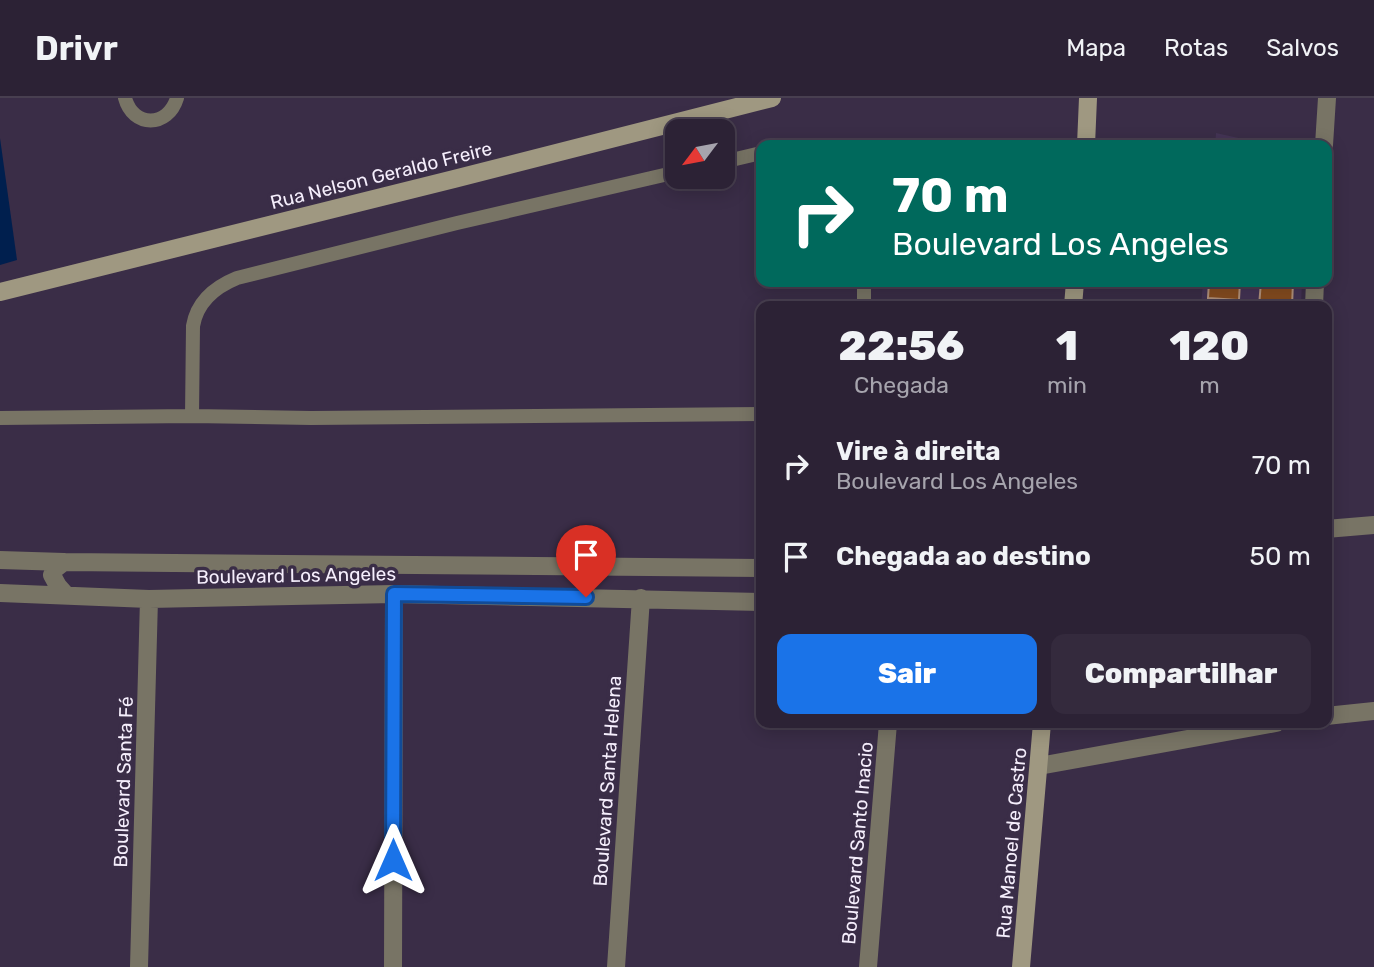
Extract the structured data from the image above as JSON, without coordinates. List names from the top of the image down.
{
  "streets": {
    "main road": ["Rua Nelson Geraldo Freire", "Rua Manoel de Castro"],
    "street": [
      "Boulevard Los Angeles",
      "Boulevard Santa Helena",
      "Boulevard Santa Fé",
      "Boulevard Santo Inacio"
    ]
  },
  "crossings": [
    ["Boulevard Los Angeles", "Boulevard Santa Helena"],
    ["Boulevard Los Angeles", "Boulevard Santa Fé"]
  ],
  "north": "bottom left",
  "page": {
    "header": "Drivr",
    "nav": ["Mapa", "Rotas", "Salvos"],
    "turn": ["70 m", "Boulevard Los Angeles"],
    "eta": [
      "22:56",
      "Chegada",
      "1",
      "min",
      "120",
      "m"
    ],
    "list": [
      {
        "name": "Vire à direita",
        "note": "Boulevard Los Angeles",
        "value": "70 m"
      },
      {
        "name": "Chegada ao destino",
        "value": "50 m"
      }
    ],
    "buttons": ["Sair", "Compartilhar"]
  }
}
